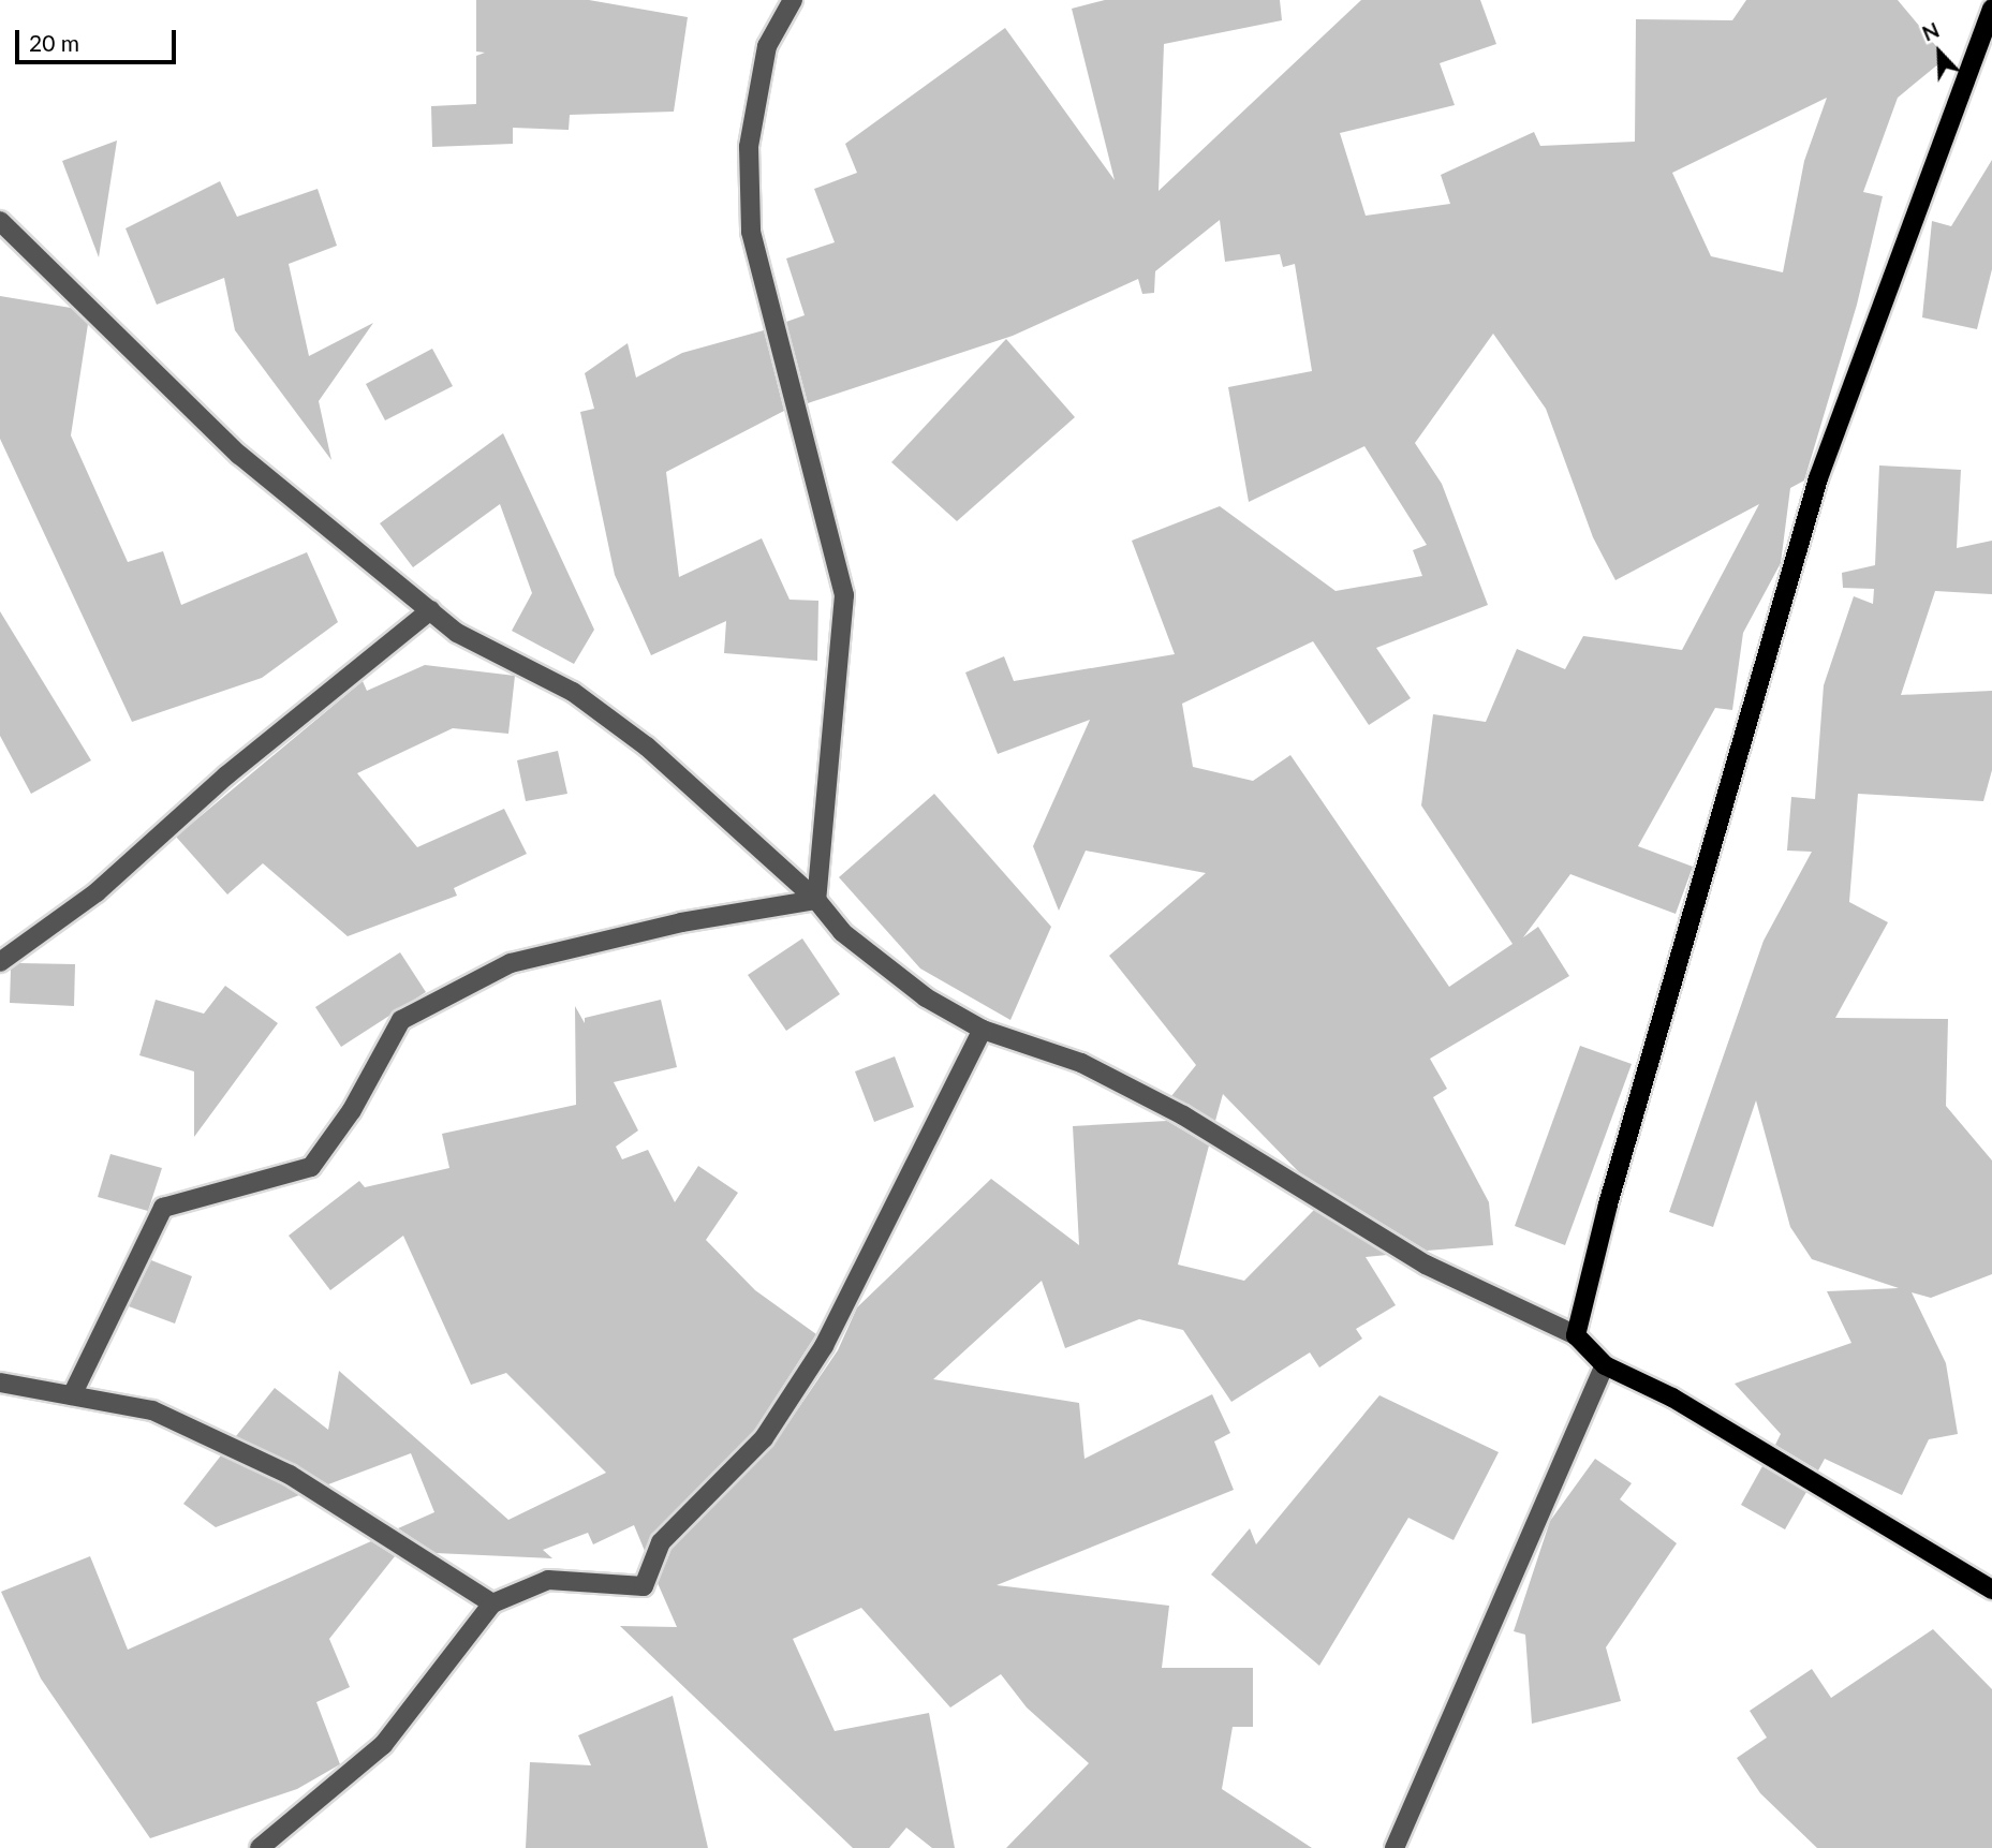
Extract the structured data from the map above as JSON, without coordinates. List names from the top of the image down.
{
  "scale_bar": "20 m",
  "north": "top left"
}
